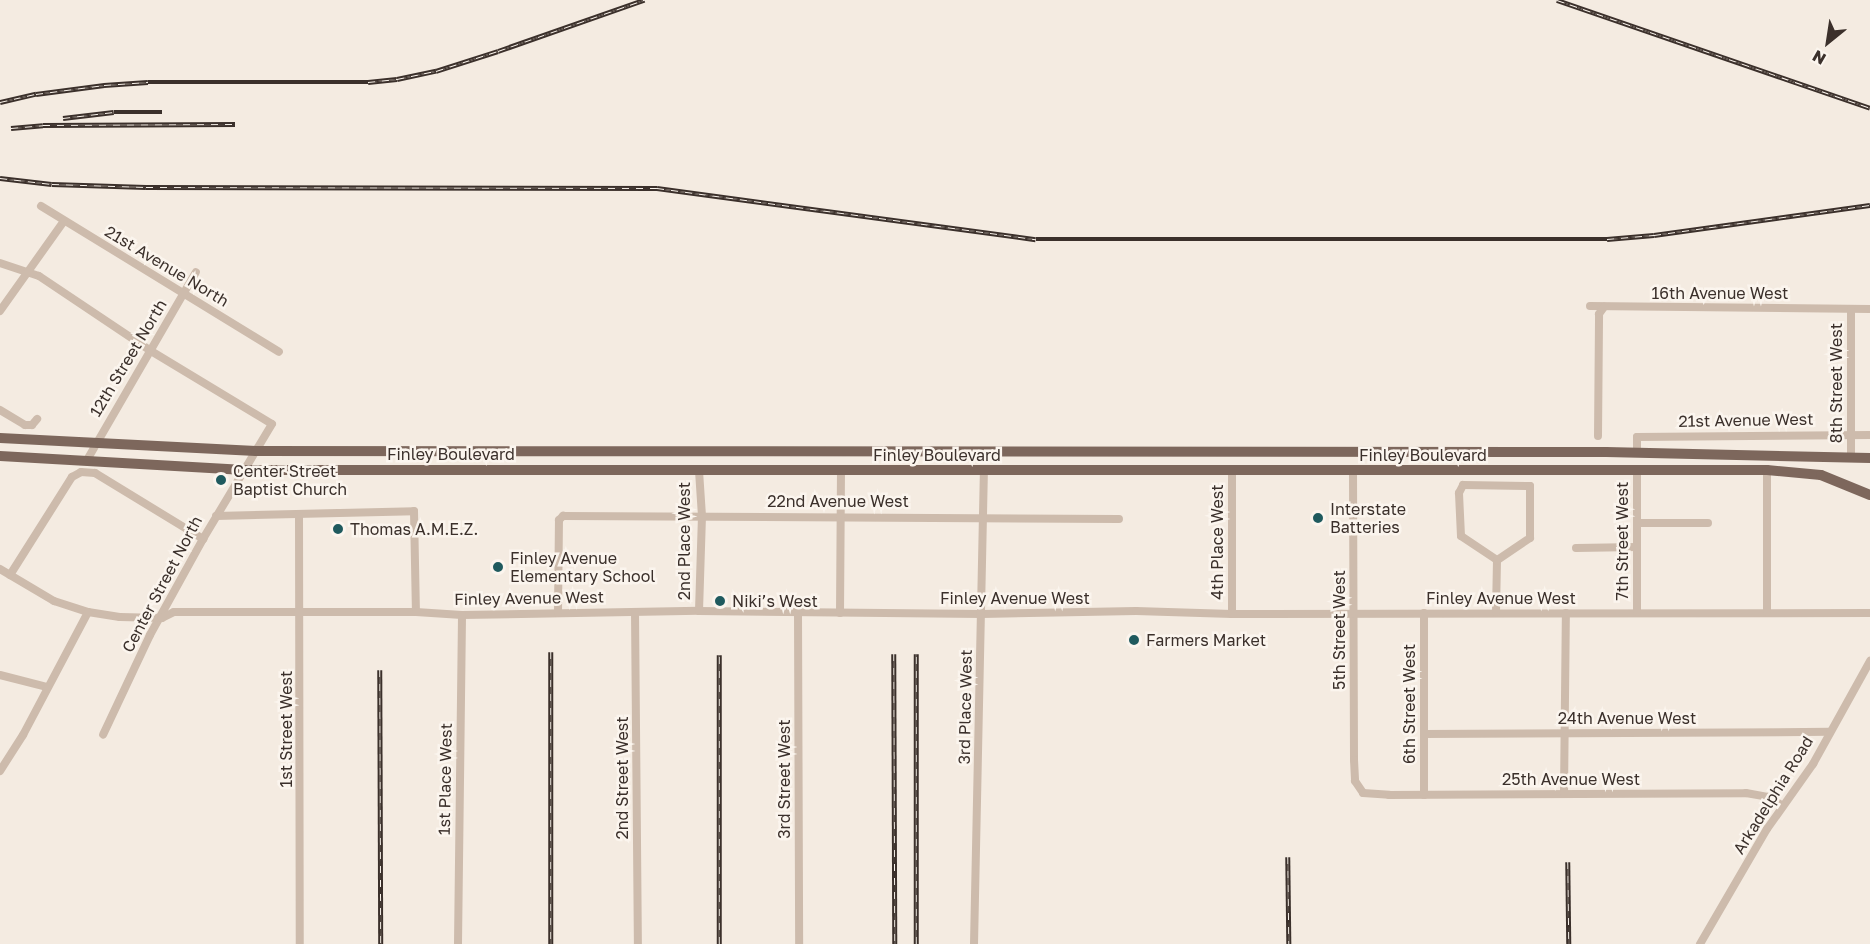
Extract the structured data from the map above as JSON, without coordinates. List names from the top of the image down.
{
  "streets": {
    "main road": ["Finley Boulevard"],
    "street": [
      "21st Avenue North",
      "16th Avenue West",
      "12th Street North",
      "8th Street West",
      "21st Avenue West",
      "22nd Avenue West",
      "2nd Place West",
      "7th Street West",
      "4th Place West",
      "Center Street North",
      "Finley Avenue West",
      "5th Street West",
      "6th Street West",
      "3rd Place West",
      "24th Avenue West",
      "1st Street West",
      "2nd Street West",
      "1st Place West",
      "3rd Street West",
      "25th Avenue West",
      "Arkadelphia Road"
    ]
  },
  "crossings": [
    ["21st Avenue North", "12th Street North"],
    ["16th Avenue West", "8th Street West"],
    ["12th Street North", "Finley Boulevard"],
    ["8th Street West", "21st Avenue West"],
    ["8th Street West", "Finley Boulevard"],
    ["21st Avenue West", "Finley Boulevard"],
    ["Finley Boulevard", "2nd Place West"],
    ["Finley Boulevard", "7th Street West"],
    ["Finley Boulevard", "4th Place West"],
    ["Finley Boulevard", "Center Street North"],
    ["Finley Boulevard", "5th Street West"],
    ["Finley Boulevard", "3rd Place West"],
    ["22nd Avenue West", "2nd Place West"],
    ["22nd Avenue West", "Finley Avenue West"],
    ["22nd Avenue West", "3rd Place West"],
    ["2nd Place West", "Finley Avenue West"],
    ["7th Street West", "Finley Avenue West"],
    ["4th Place West", "Finley Avenue West"],
    ["Center Street North", "Finley Avenue West"],
    ["Finley Avenue West", "5th Street West"],
    ["Finley Avenue West", "6th Street West"],
    ["Finley Avenue West", "3rd Place West"],
    ["Finley Avenue West", "1st Street West"],
    ["Finley Avenue West", "2nd Street West"],
    ["Finley Avenue West", "1st Place West"],
    ["Finley Avenue West", "3rd Street West"],
    ["5th Street West", "25th Avenue West"],
    ["6th Street West", "24th Avenue West"],
    ["6th Street West", "25th Avenue West"],
    ["24th Avenue West", "Arkadelphia Road"],
    ["25th Avenue West", "Arkadelphia Road"]
  ],
  "places": [
    "Center Street Baptist Church",
    "Interstate Batteries",
    "Thomas A.M.E.Z.",
    "Finley Avenue Elementary School",
    "Niki’s West",
    "Farmers Market"
  ],
  "north": "bottom left"
}
